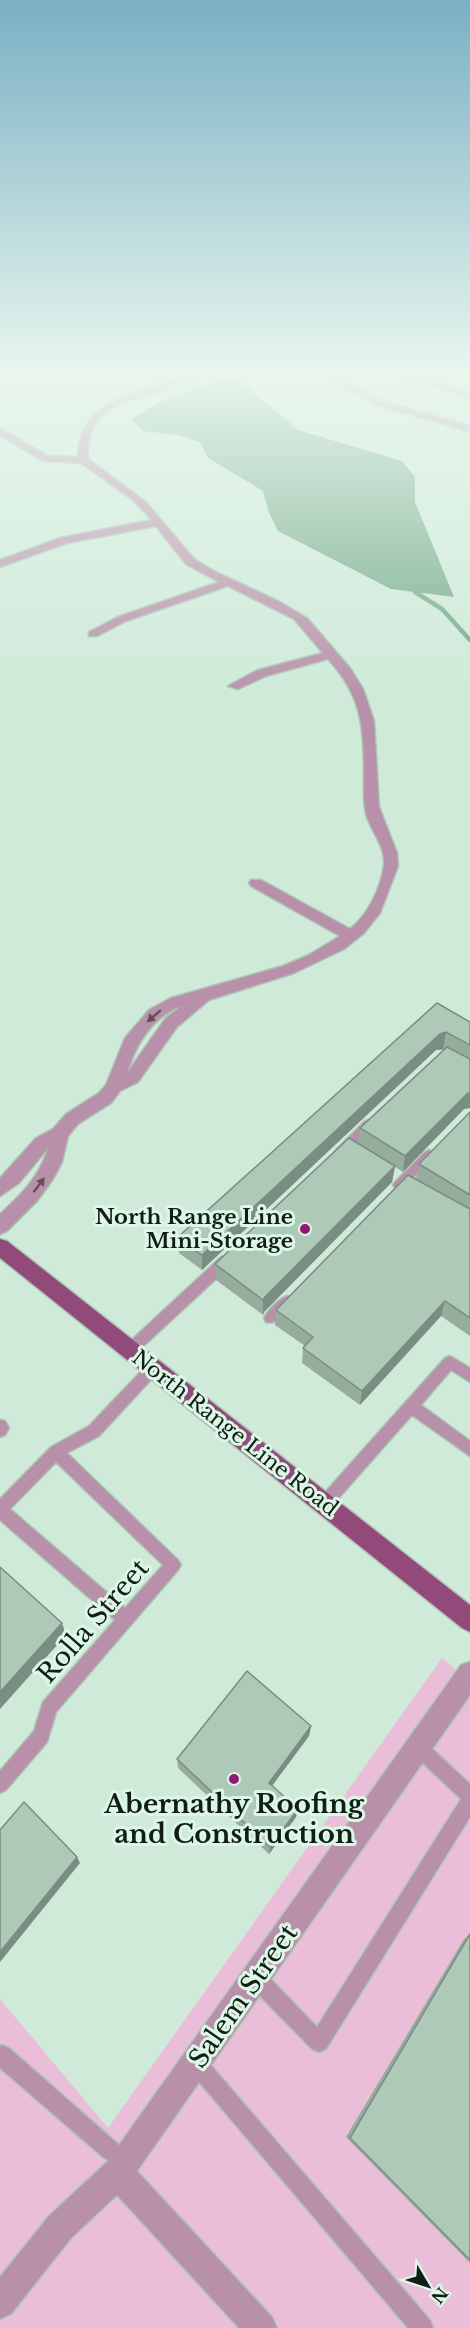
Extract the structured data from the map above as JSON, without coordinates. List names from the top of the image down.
{
  "streets": {
    "main road": ["North Range Line Road"],
    "street": ["Salem Street"],
    "lane": ["Rolla Street"]
  },
  "places": ["North Range Line Mini-Storage", "Abernathy Roofing and Construction"],
  "north": "bottom right"
}
